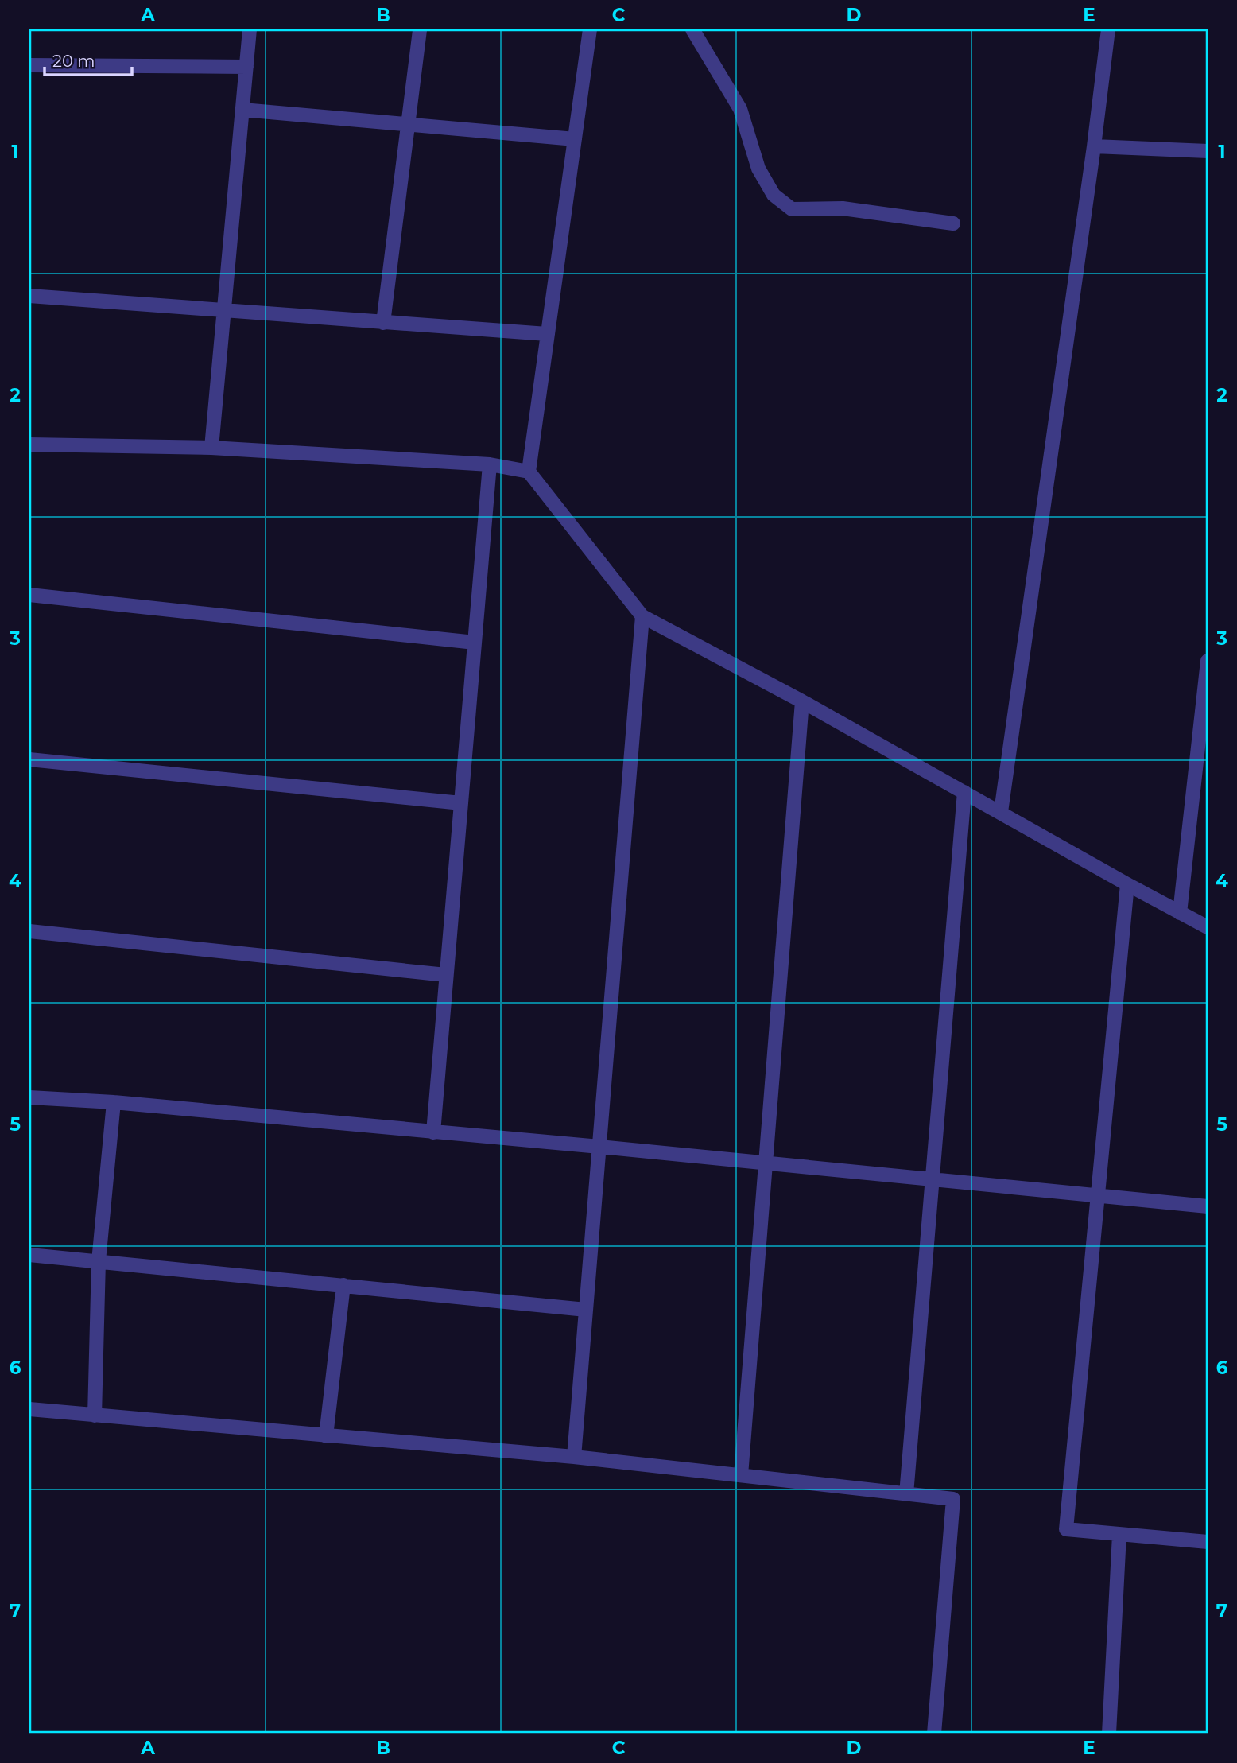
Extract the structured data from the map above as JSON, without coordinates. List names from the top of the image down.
{
  "scale_bar": "20 m",
  "grid": {
    "columns": [
      "A",
      "B",
      "C",
      "D",
      "E"
    ],
    "rows": [
      "1",
      "2",
      "3",
      "4",
      "5",
      "6",
      "7"
    ]
  }
}
